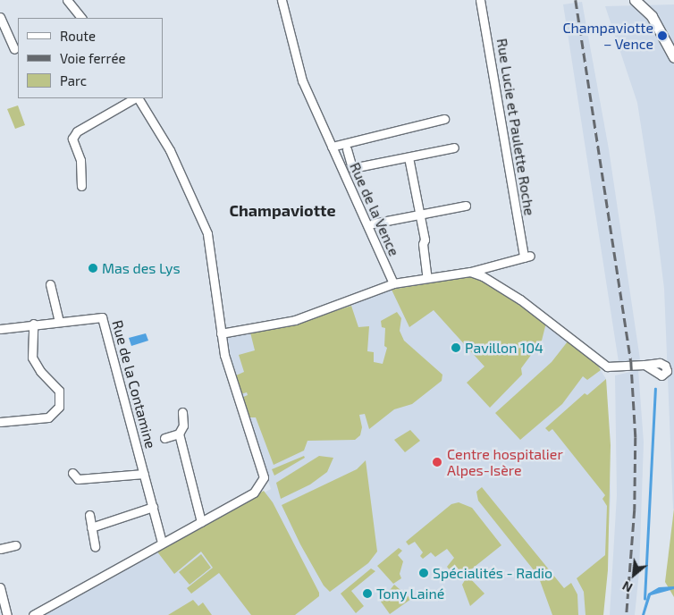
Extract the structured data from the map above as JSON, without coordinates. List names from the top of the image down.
{
  "streets": {
    "street": ["Rue Lucie et Paulette Roche", "Rue de la Vence", "Rue de la Contamine"]
  },
  "districts": ["Champaviotte"],
  "places": [
    "Champaviotte – Vence",
    "Mas des Lys",
    "Pavillon 104",
    "Centre hospitalier Alpes-Isère",
    "Spécialités - Radio",
    "Tony Lainé"
  ],
  "legend": ["Route", "Voie ferrée", "Parc"],
  "north": "bottom left"
}
